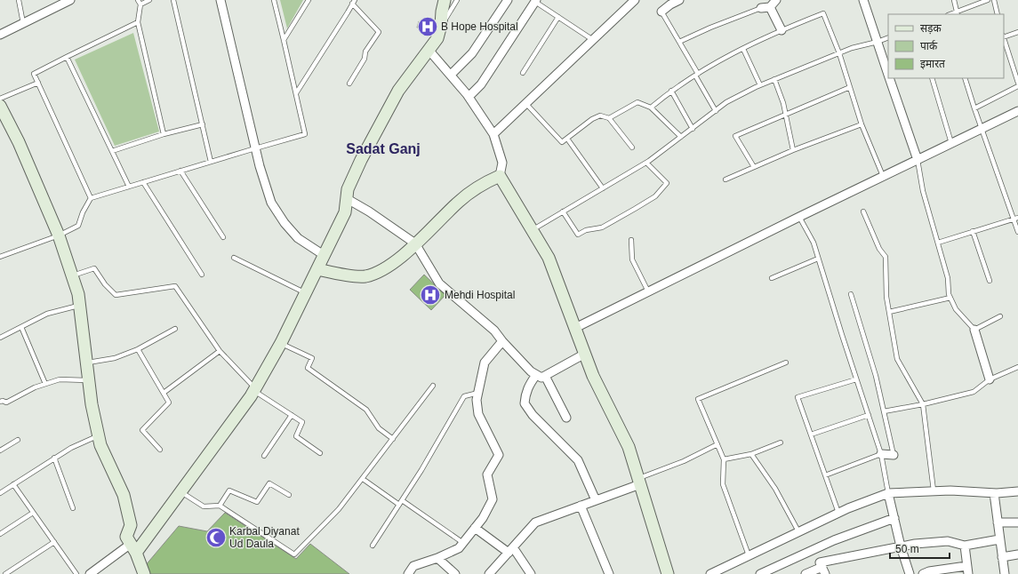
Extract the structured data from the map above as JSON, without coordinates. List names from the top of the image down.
{
  "districts": ["Sadat Ganj"],
  "places": {
    "hospital": ["B Hope Hospital", "Mehdi Hospital"],
    "mosque": ["Karbal Diyanat Ud Daula"]
  },
  "legend": ["सड़क", "पार्क", "इमारत"],
  "scale_bar": "50 m"
}
